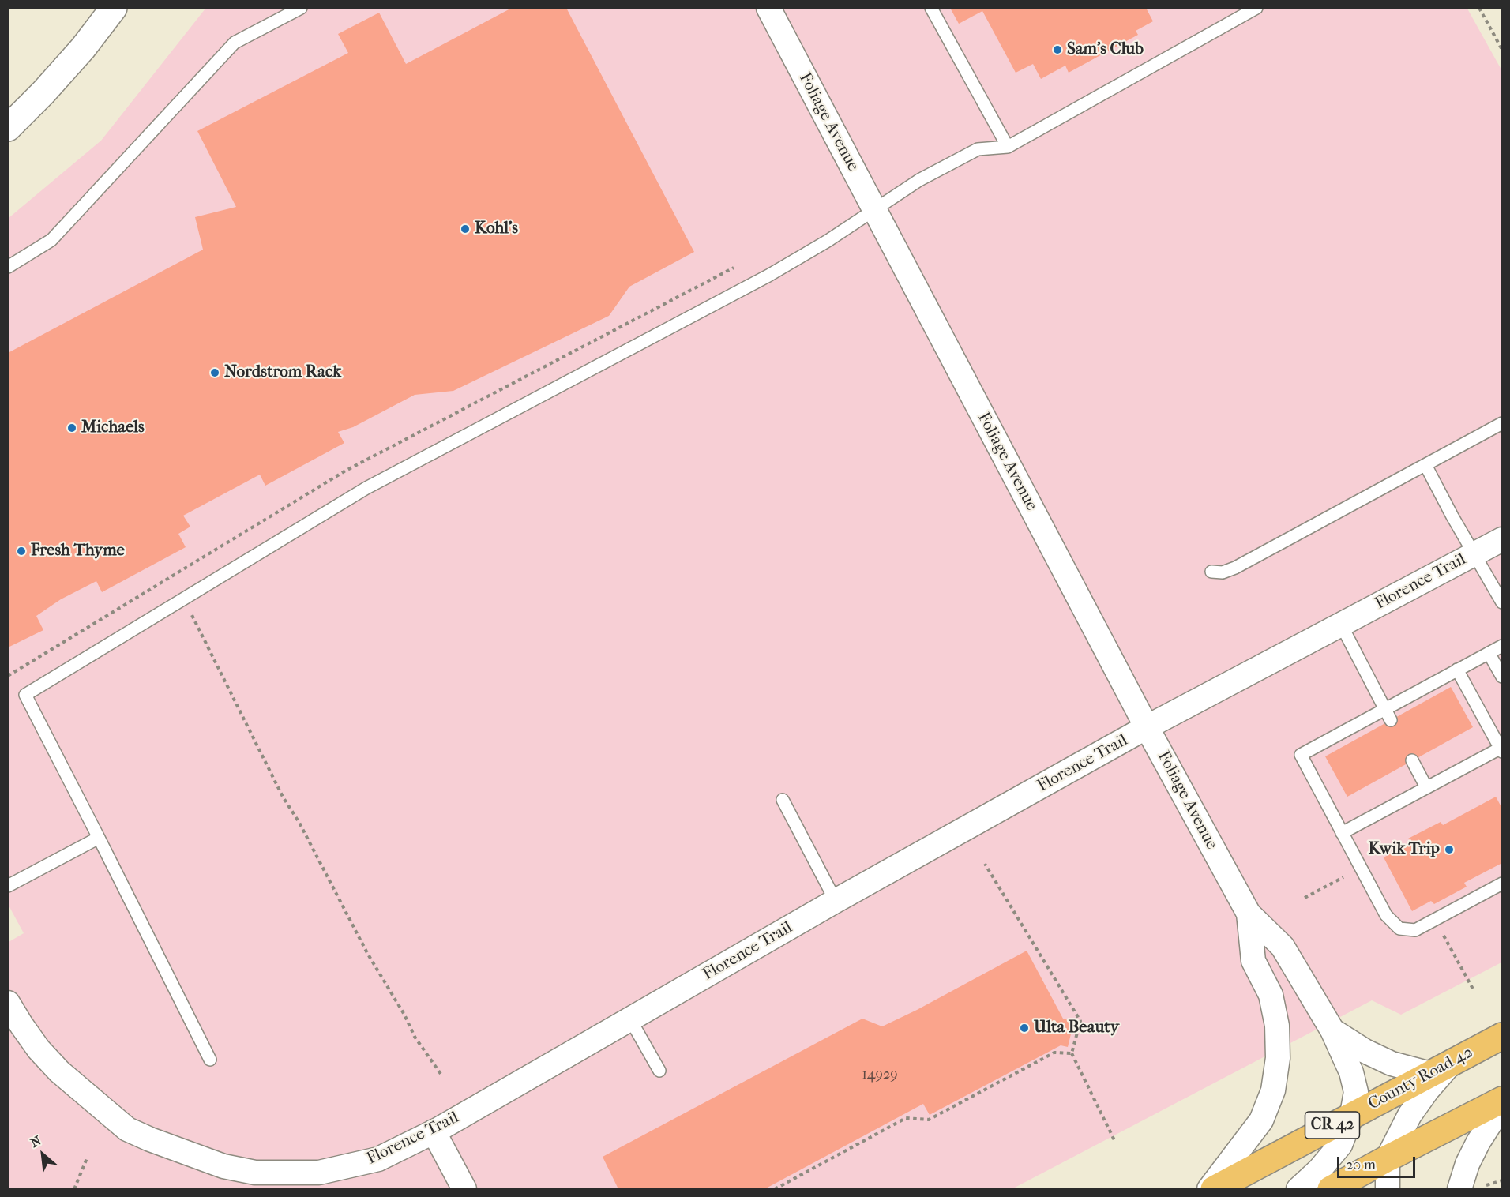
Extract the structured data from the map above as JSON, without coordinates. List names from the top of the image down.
{
  "streets": {
    "highway": ["County Road 42", "CR 42"],
    "street": ["Foliage Avenue", "Florence Trail"]
  },
  "crossings": [
    ["Foliage Avenue", "Florence Trail"],
    ["Foliage Avenue", "County Road 42"]
  ],
  "places": [
    "Sam's Club",
    "Kohl's",
    "Nordstrom Rack",
    "Michaels",
    "Fresh Thyme",
    "Kwik Trip",
    "Ulta Beauty"
  ],
  "house_numbers": ["14929"],
  "scale_bar": "20 m",
  "north": "top left"
}
